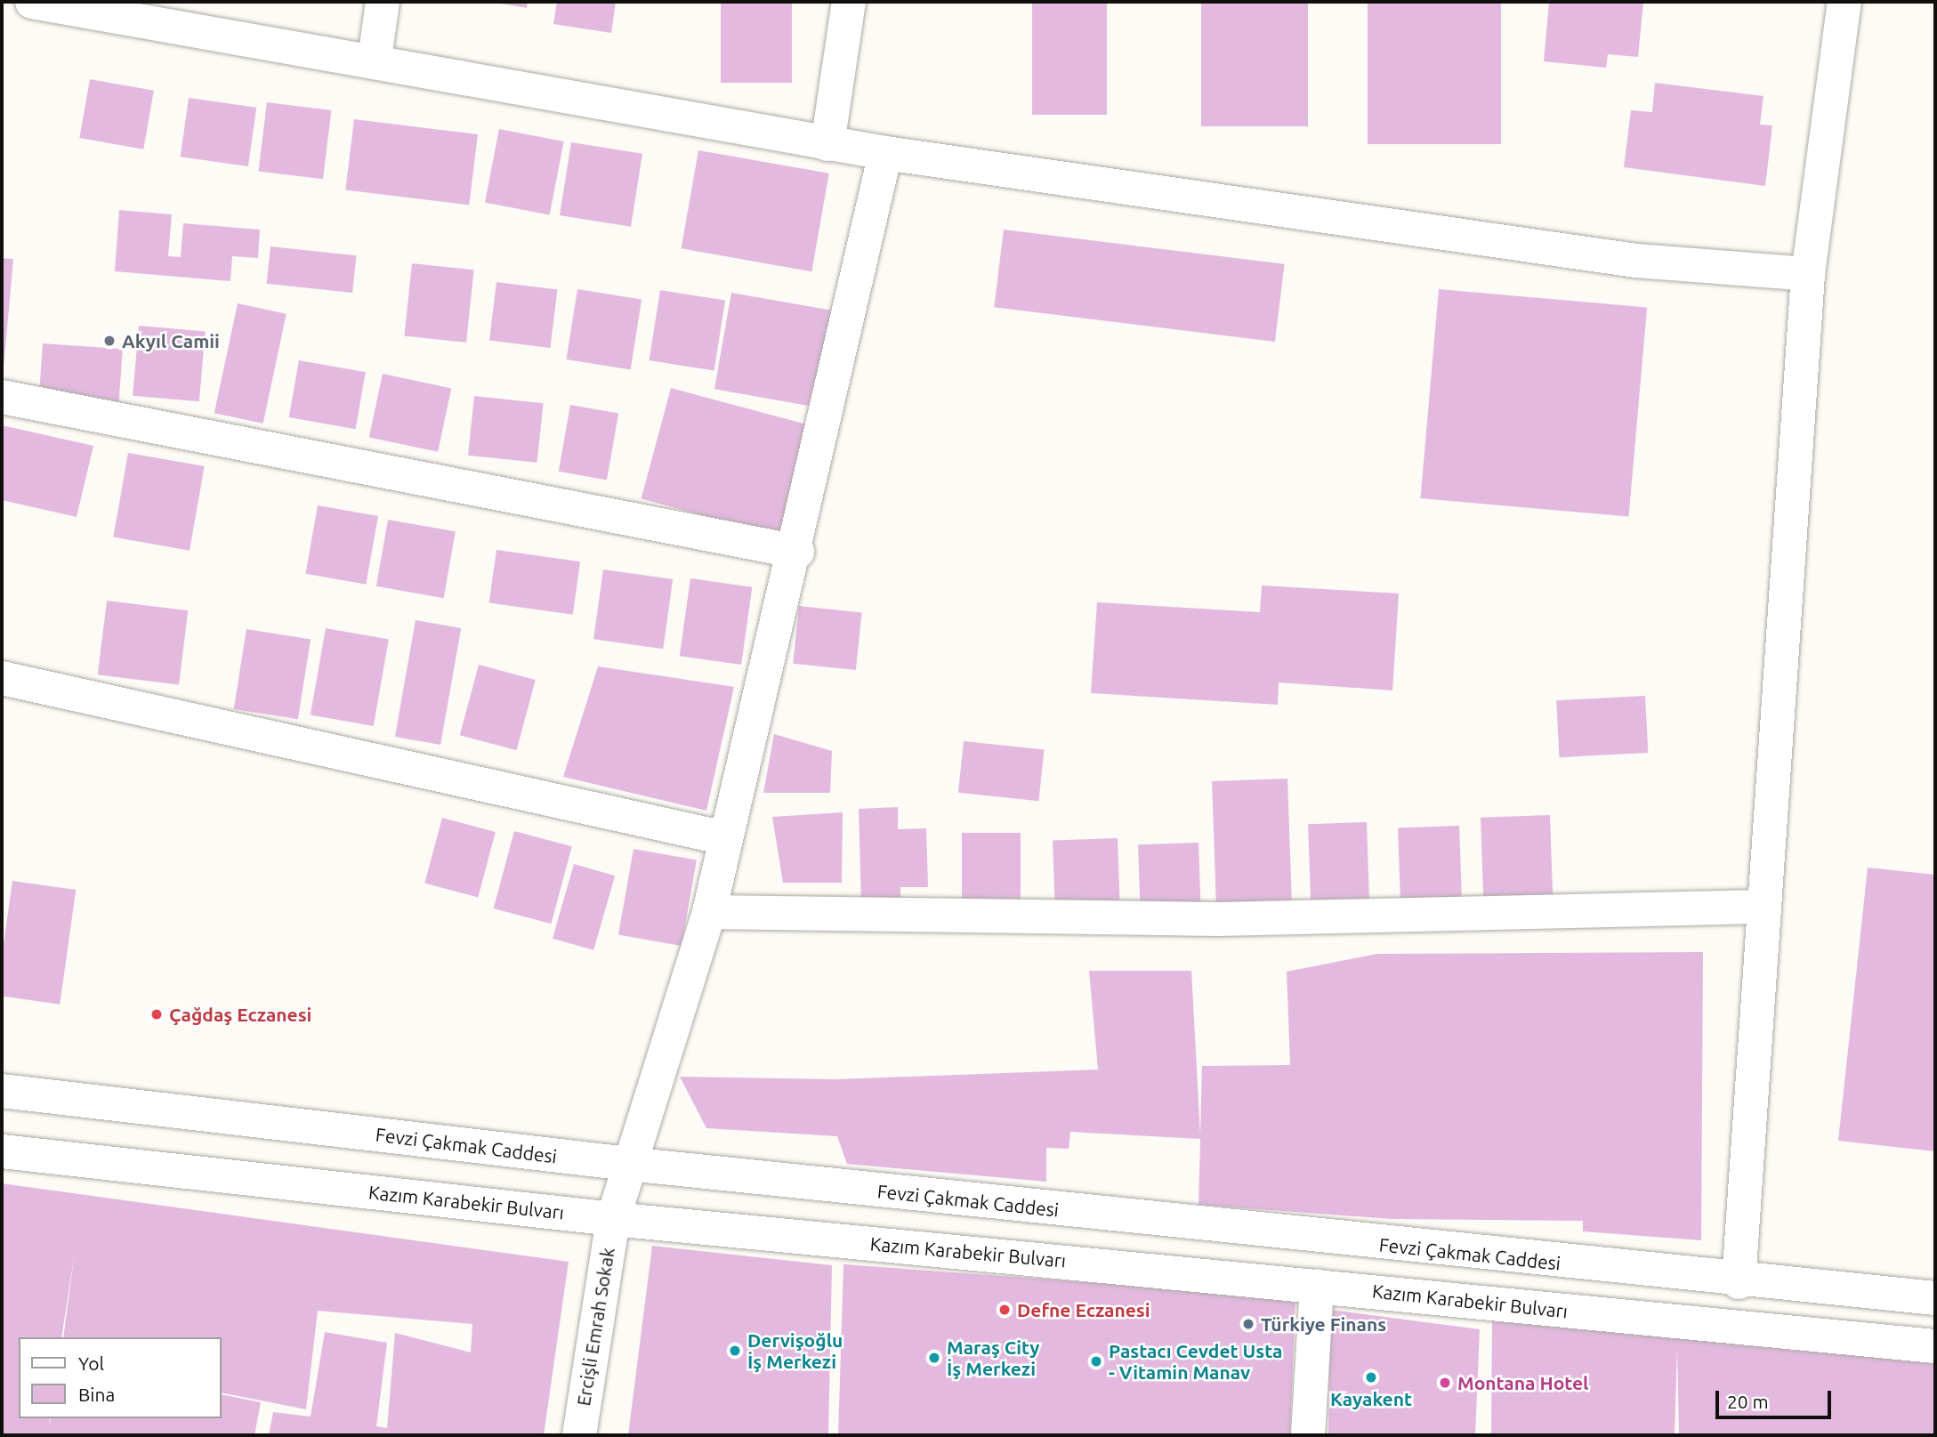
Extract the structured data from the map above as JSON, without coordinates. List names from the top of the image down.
{
  "streets": {
    "street": ["Fevzi Çakmak Caddesi", "Kazım Karabekir Bulvarı", "Ercişli Emrah Sokak"]
  },
  "crossings": [
    ["Fevzi Çakmak Caddesi", "Ercişli Emrah Sokak"],
    ["Kazım Karabekir Bulvarı", "Ercişli Emrah Sokak"]
  ],
  "places": [
    "Akyıl Camii",
    "Çağdaş Eczanesi",
    "Defne Eczanesi",
    "Türkiye Finans",
    "Dervişoğlu İş Merkezi",
    "Maraş City İş Merkezi",
    "Pastacı Cevdet Usta - Vitamin Manav",
    "Kayakent",
    "Montana Hotel"
  ],
  "legend": ["Yol", "Bina"],
  "scale_bar": "20 m"
}
